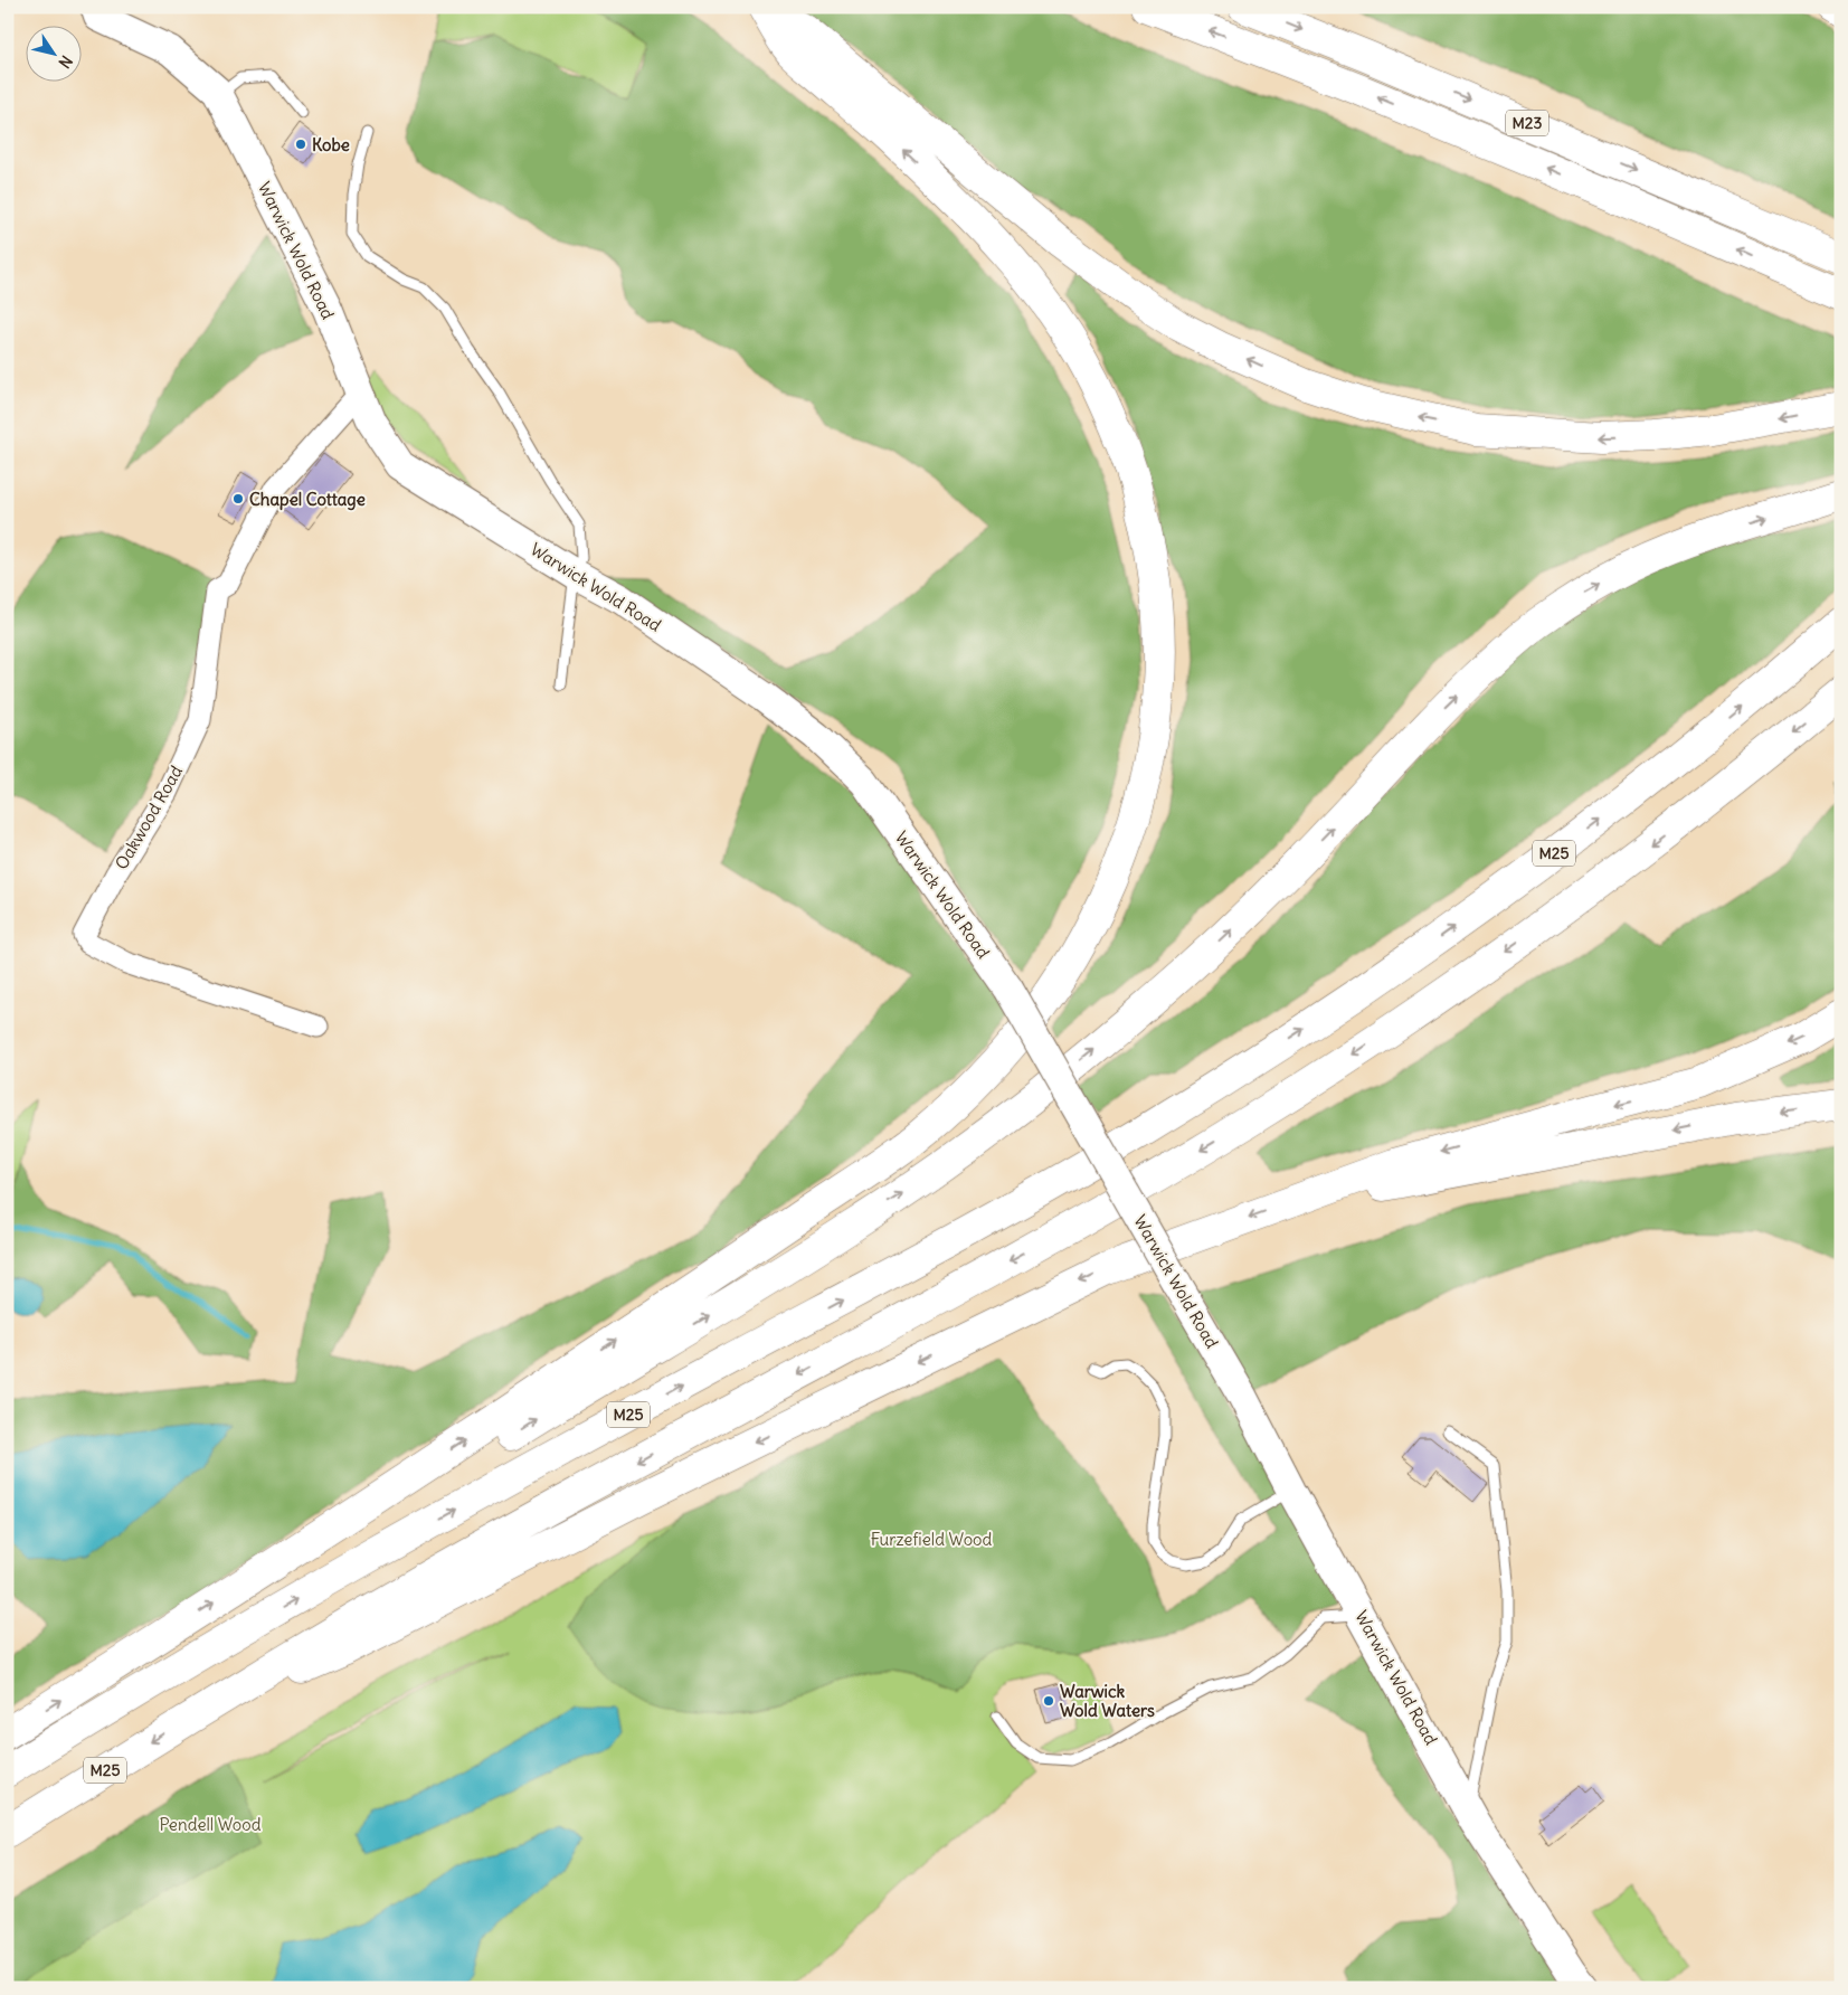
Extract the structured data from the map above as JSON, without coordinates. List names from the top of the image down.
{
  "streets": {
    "highway": ["M23", "M25"],
    "street": ["Warwick Wold Road", "Oakwood Road"]
  },
  "crossings": [
    ["Warwick Wold Road", "Oakwood Road"]
  ],
  "parks": ["Furzefield Wood", "Pendell Wood"],
  "places": ["Kobe", "Chapel Cottage", "Warwick Wold Waters"],
  "north": "bottom right"
}
